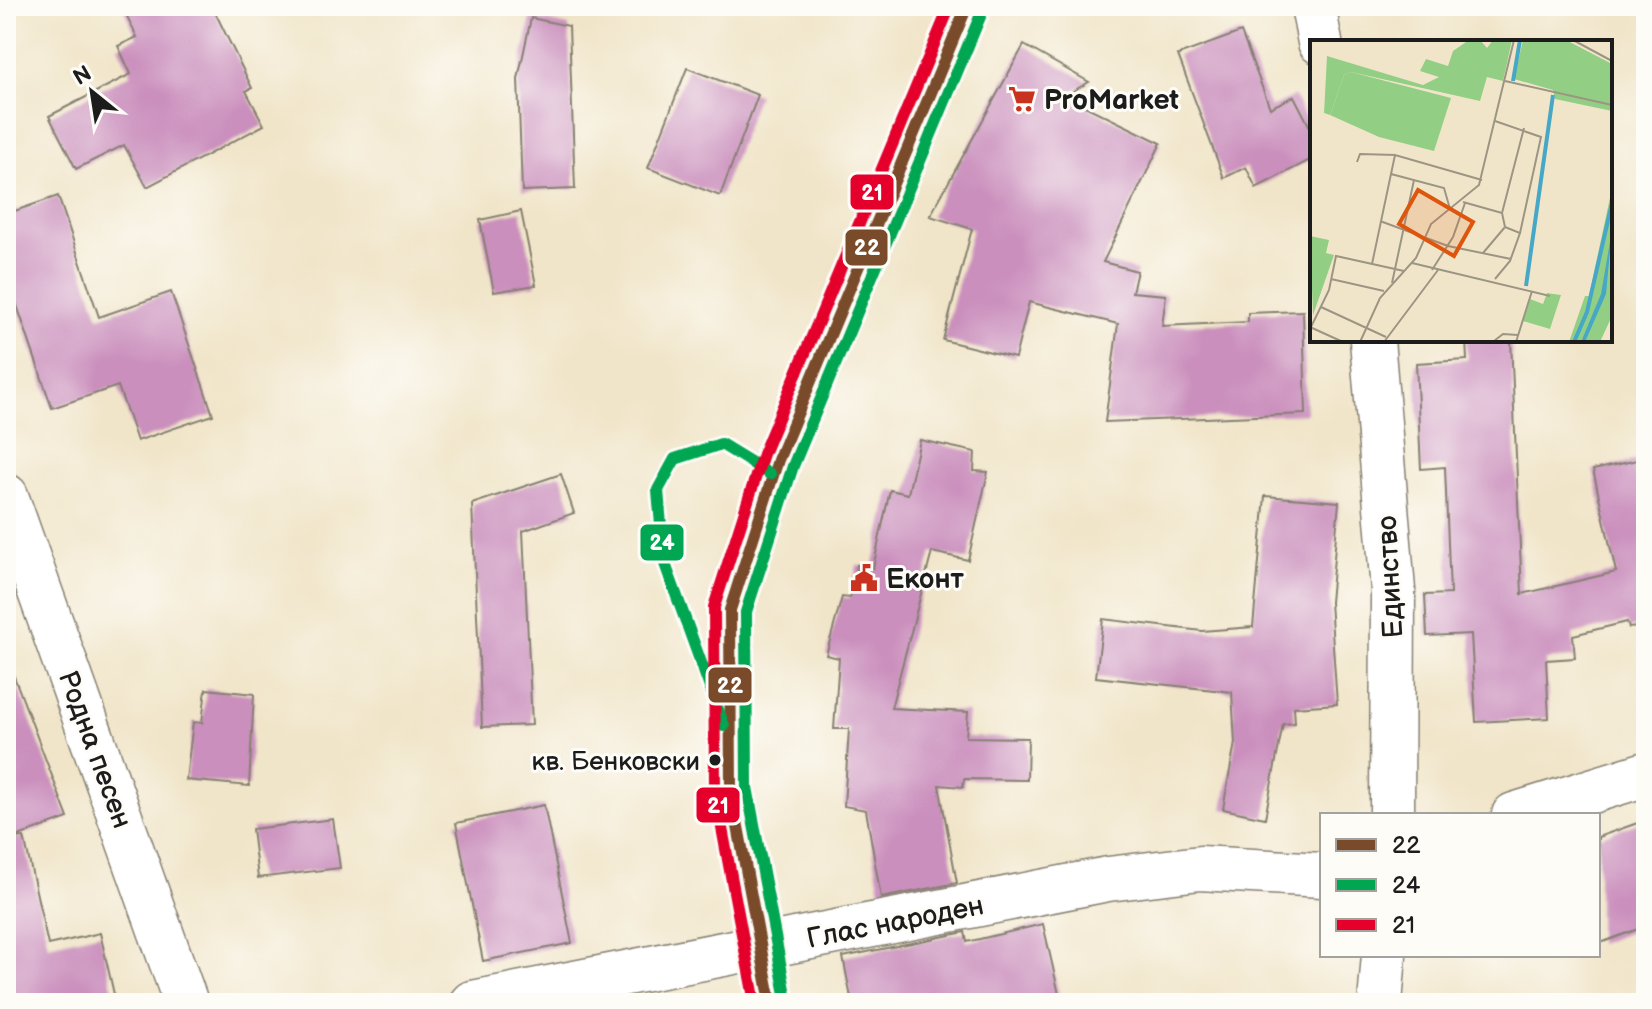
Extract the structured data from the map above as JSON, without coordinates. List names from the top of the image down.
{
  "streets": {
    "street": ["Единство", "Родна песен", "Глас народен"]
  },
  "places": {
    "supermarket": ["ProMarket"],
    "public building": ["Еконт"],
    "other": ["кв. Бенковски"]
  },
  "lines": ["transit line 22", "transit line 21", "transit line 24"],
  "legend": ["22", "24", "21"],
  "north": "top left"
}
